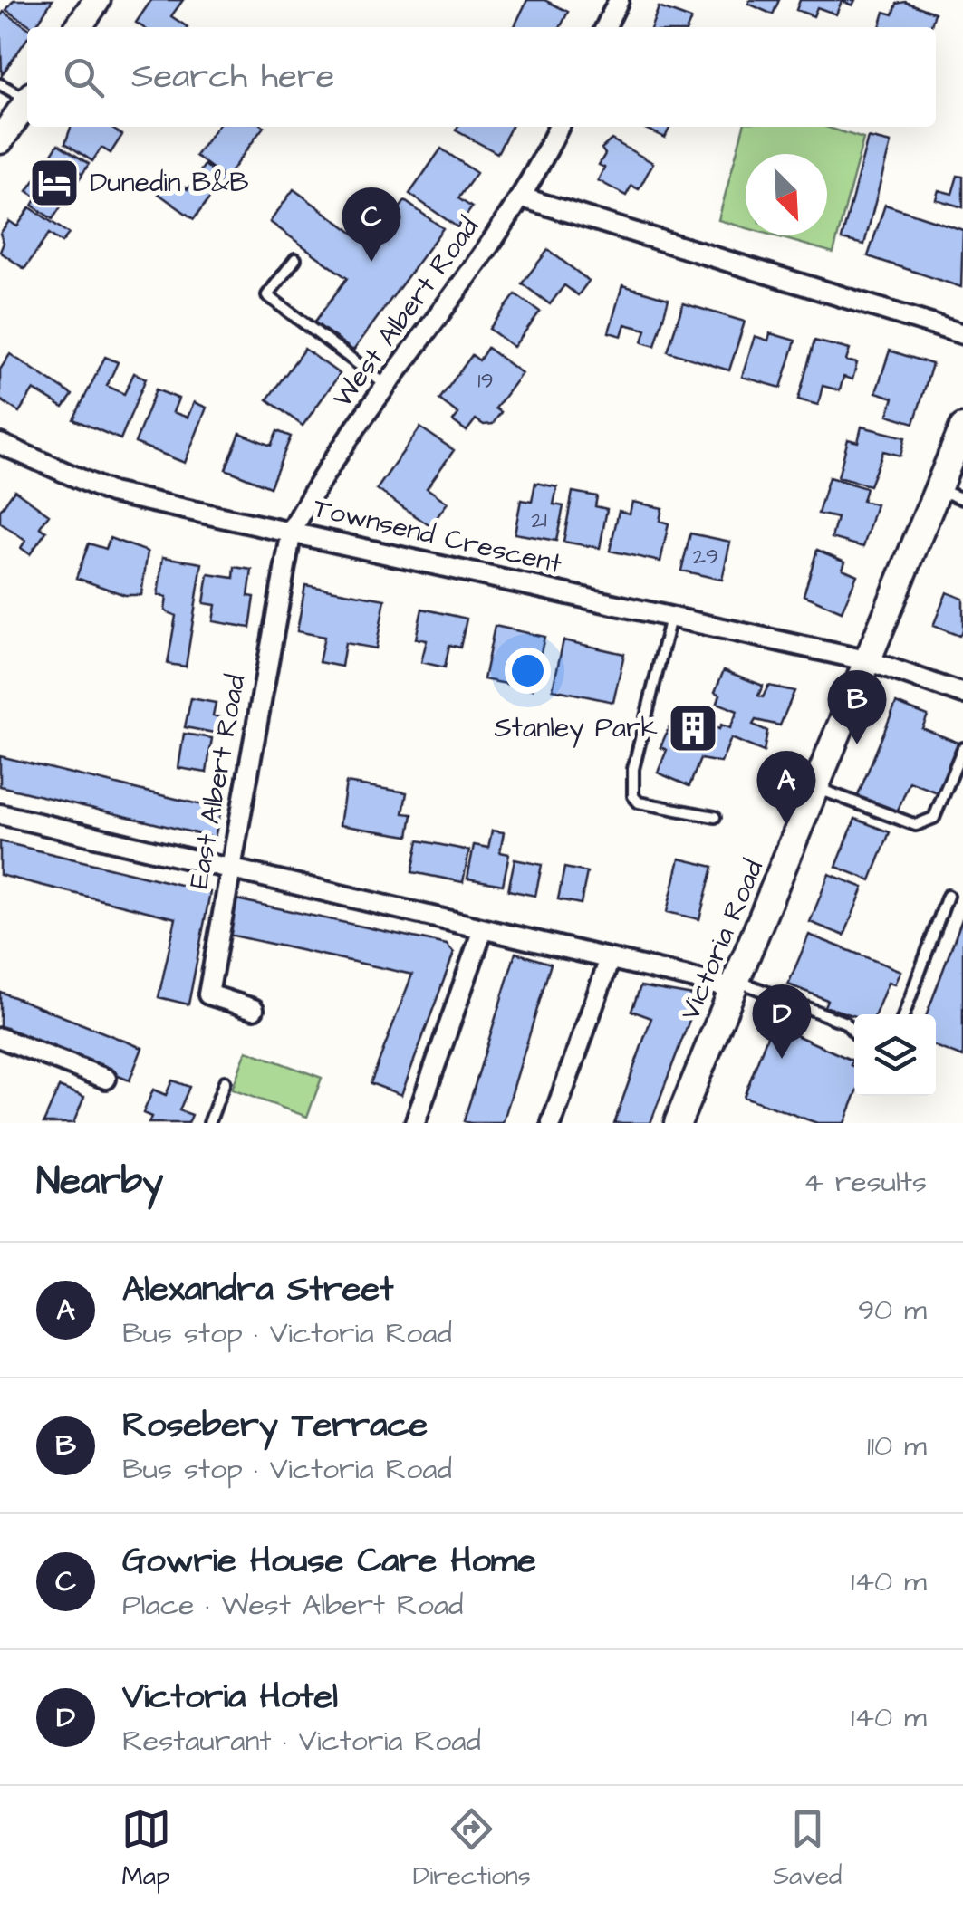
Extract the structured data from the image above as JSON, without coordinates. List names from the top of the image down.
{
  "streets": {
    "main road": ["Victoria Road"],
    "street": ["West Albert Road", "Townsend Crescent", "East Albert Road"]
  },
  "crossings": [
    ["West Albert Road", "Townsend Crescent"],
    ["West Albert Road", "East Albert Road"],
    ["Townsend Crescent", "East Albert Road"],
    ["Townsend Crescent", "Victoria Road"]
  ],
  "places": {
    "hotel": ["Dunedin B&B"],
    "building": ["Stanley Park"]
  },
  "house_numbers": ["19", "21", "29"],
  "north": "bottom right",
  "page": {
    "search": "Search here",
    "pins": [
      "C",
      "B",
      "A",
      "D"
    ],
    "heading": ["Nearby", "4 results"],
    "list": [
      {
        "mark": "A",
        "name": "Alexandra Street",
        "note": "Bus stop · Victoria Road",
        "value": "90 m"
      },
      {
        "mark": "B",
        "name": "Rosebery Terrace",
        "note": "Bus stop · Victoria Road",
        "value": "110 m"
      },
      {
        "mark": "C",
        "name": "Gowrie House Care Home",
        "note": "Place · West Albert Road",
        "value": "140 m"
      },
      {
        "mark": "D",
        "name": "Victoria Hotel",
        "note": "Restaurant · Victoria Road",
        "value": "140 m"
      }
    ],
    "nav": ["Map", "Directions", "Saved"]
  }
}
